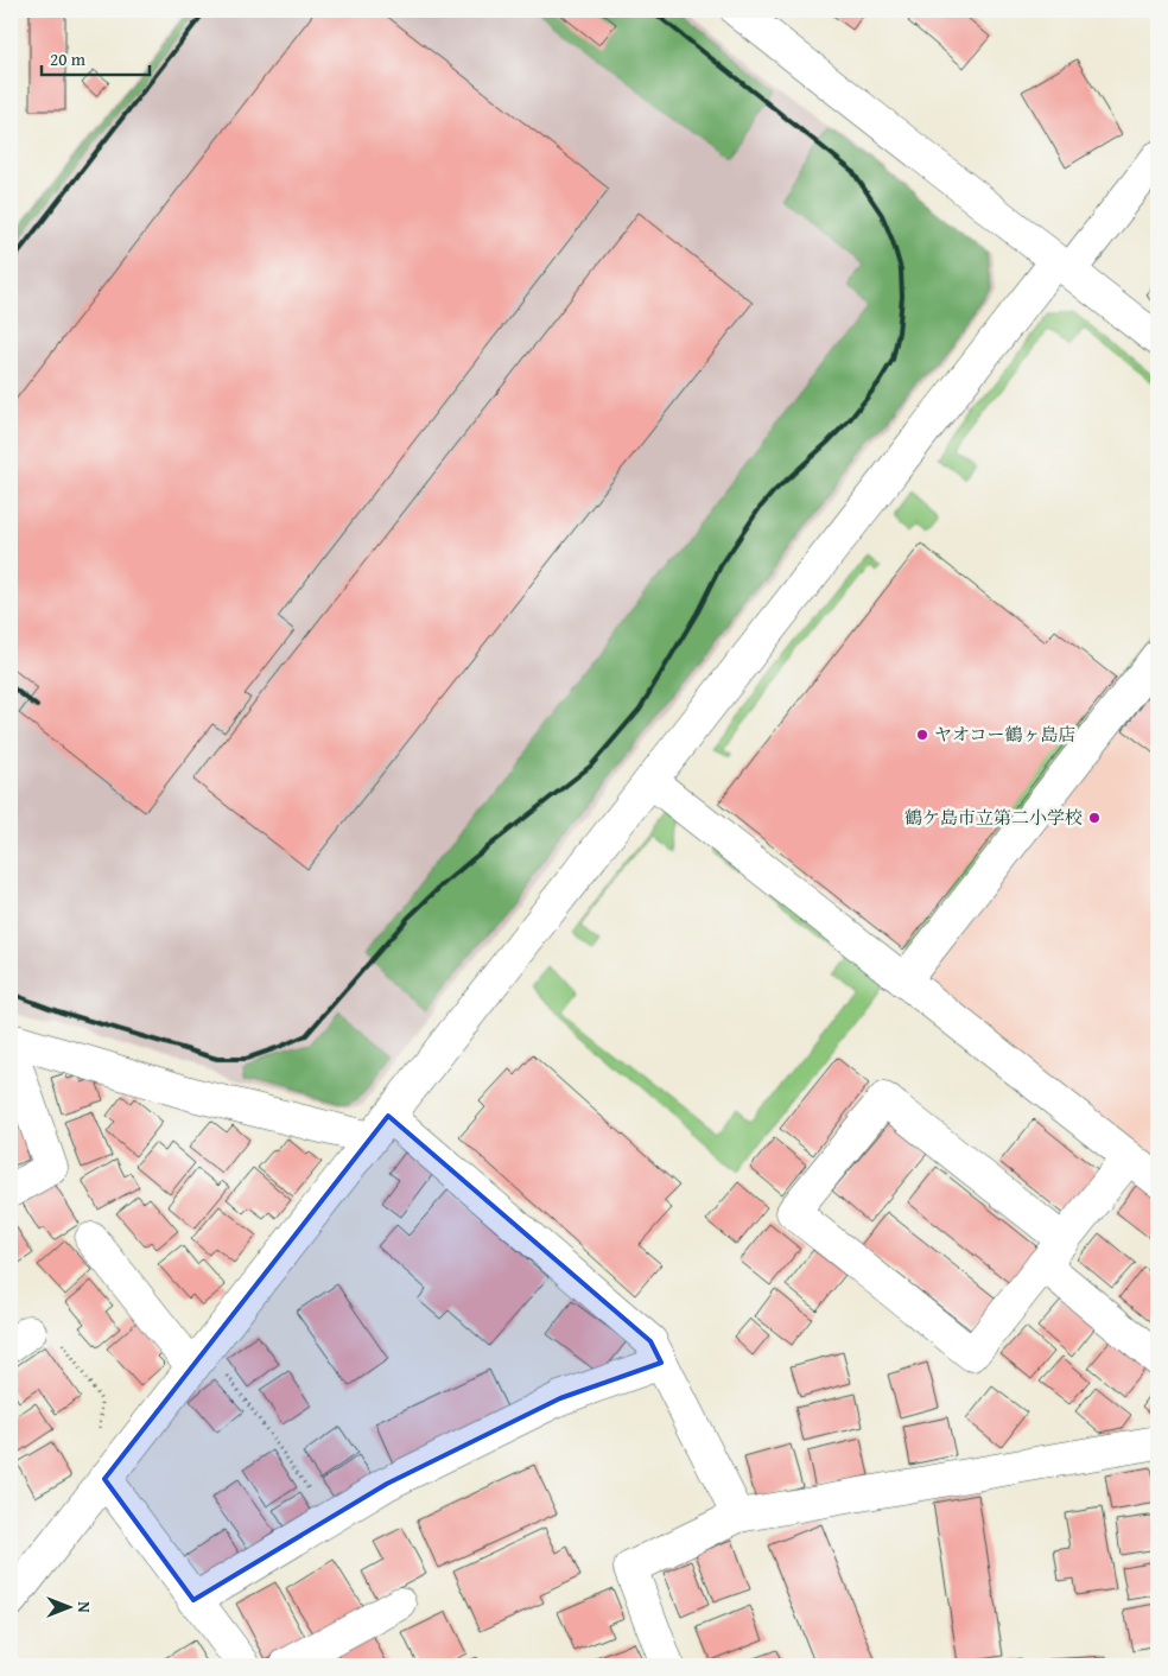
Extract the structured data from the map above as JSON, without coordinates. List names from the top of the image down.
{
  "places": ["ヤオコー鶴ヶ島店", "鶴ケ島市立第二小学校"],
  "scale_bar": "20 m",
  "north": "right"
}
